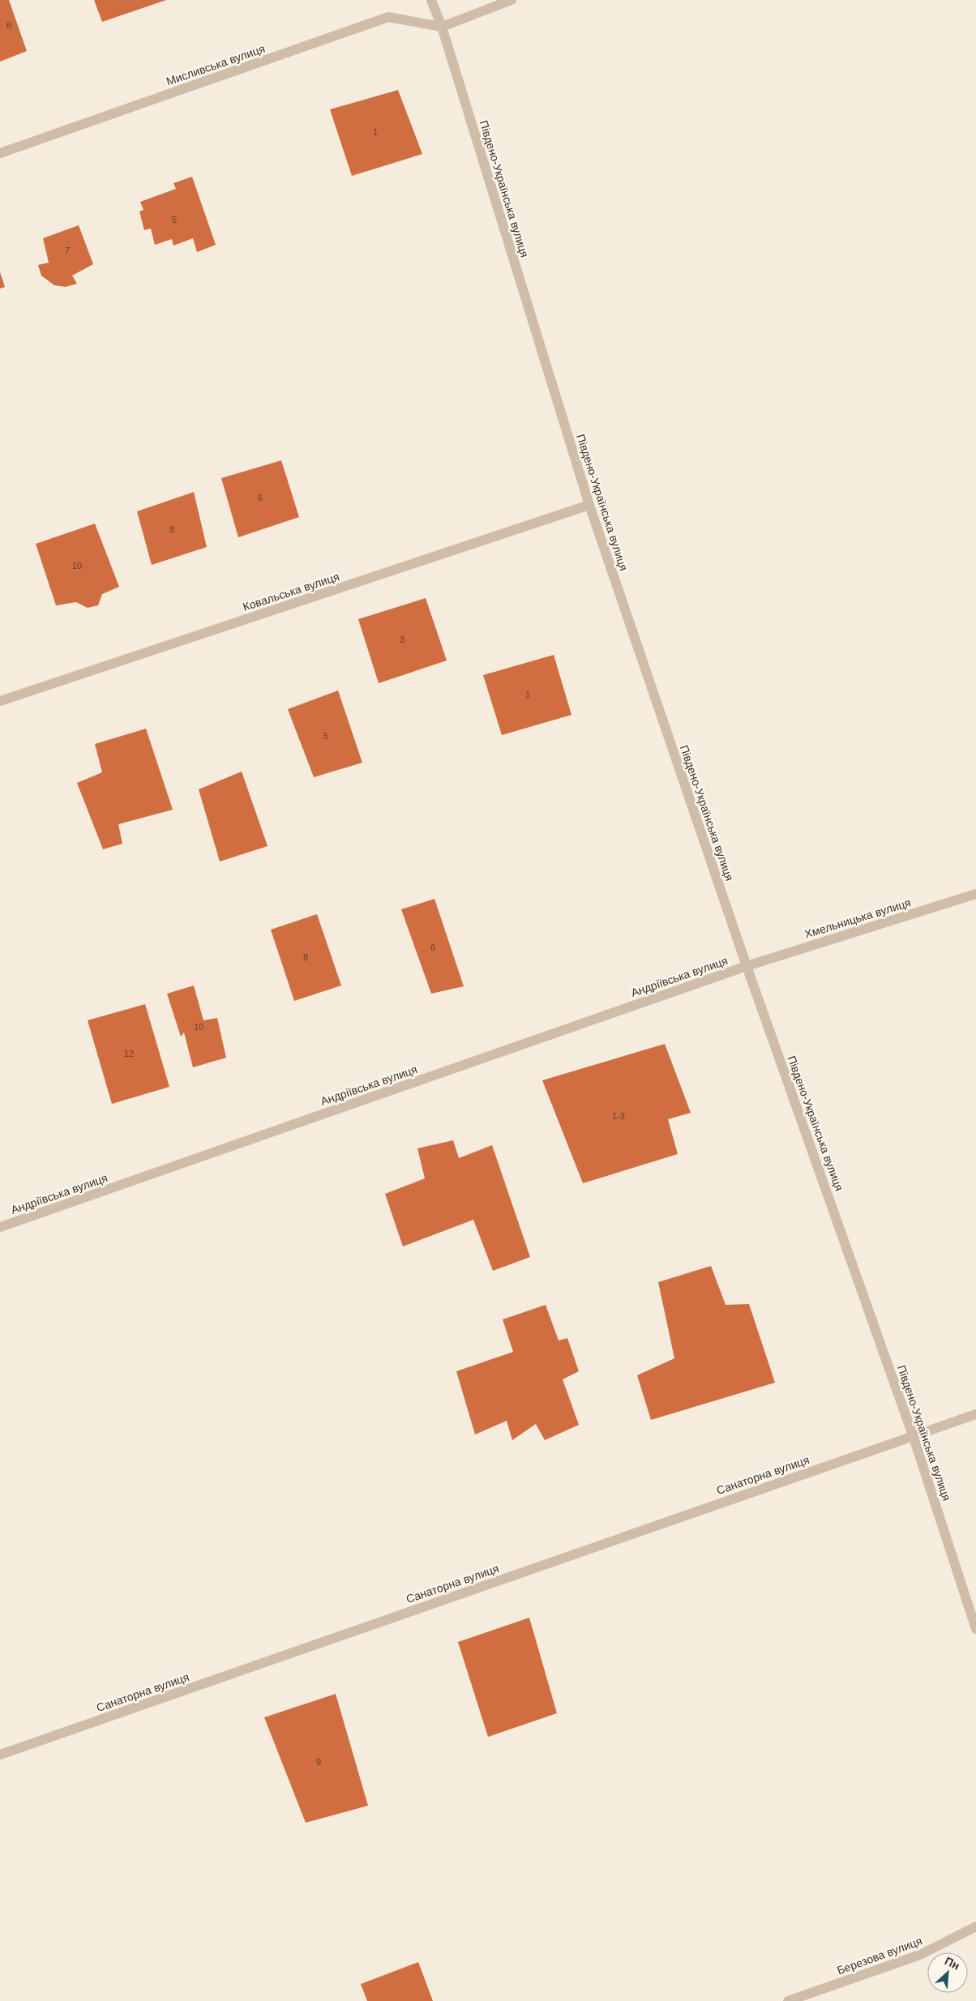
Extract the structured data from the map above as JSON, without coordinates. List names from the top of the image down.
{
  "streets": {
    "street": [
      "Мисливська вулиця",
      "Південо-Українська вулиця",
      "Ковальська вулиця",
      "Хмельницька вулиця",
      "Андріївська вулиця",
      "Санаторна вулиця",
      "Березова вулиця"
    ]
  },
  "crossings": [
    ["Мисливська вулиця", "Південо-Українська вулиця"],
    ["Південо-Українська вулиця", "Ковальська вулиця"],
    ["Південо-Українська вулиця", "Хмельницька вулиця"],
    ["Південо-Українська вулиця", "Андріївська вулиця"],
    ["Південо-Українська вулиця", "Санаторна вулиця"],
    ["Хмельницька вулиця", "Андріївська вулиця"]
  ],
  "house_numbers": [
    "6",
    "1",
    "5",
    "7",
    "6",
    "8",
    "10",
    "3",
    "1",
    "5",
    "6",
    "8",
    "10",
    "12",
    "1-3",
    "9"
  ],
  "north": "top right"
}
